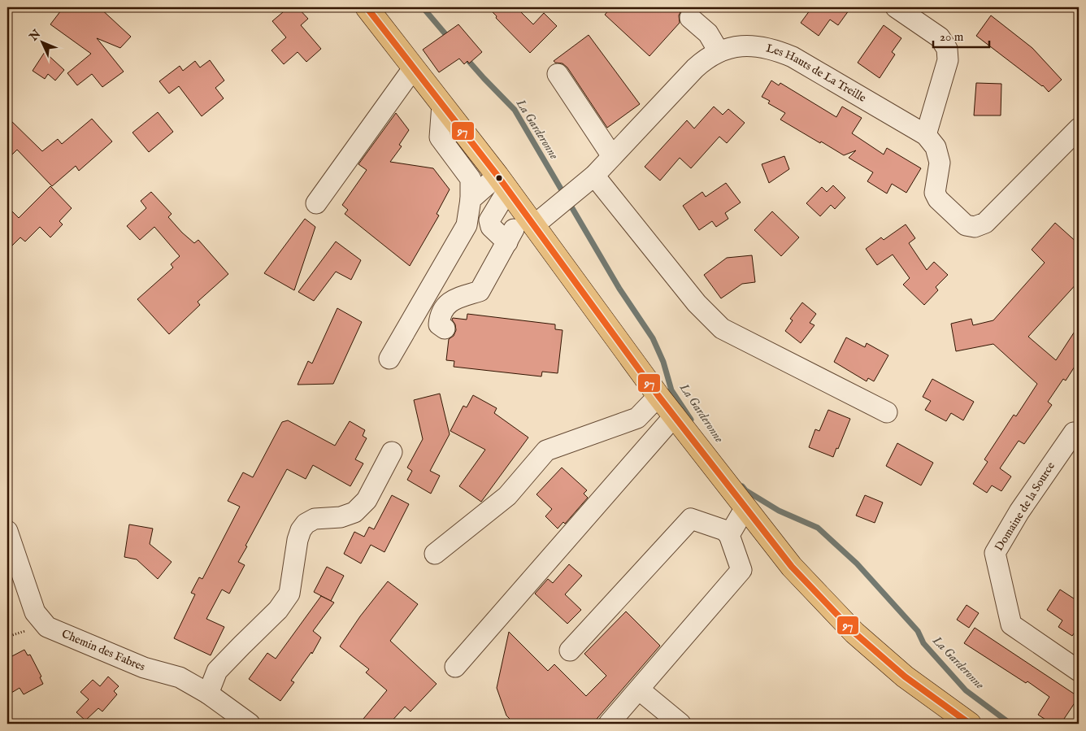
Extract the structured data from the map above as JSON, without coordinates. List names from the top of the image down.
{
  "streets": {
    "street": ["Les Hauts de La Treille", "Domaine de la Source", "Chemin des Fabres"]
  },
  "water": ["La Garderonne"],
  "lines": ["transit line 97"],
  "scale_bar": "20 m",
  "north": "top left"
}
